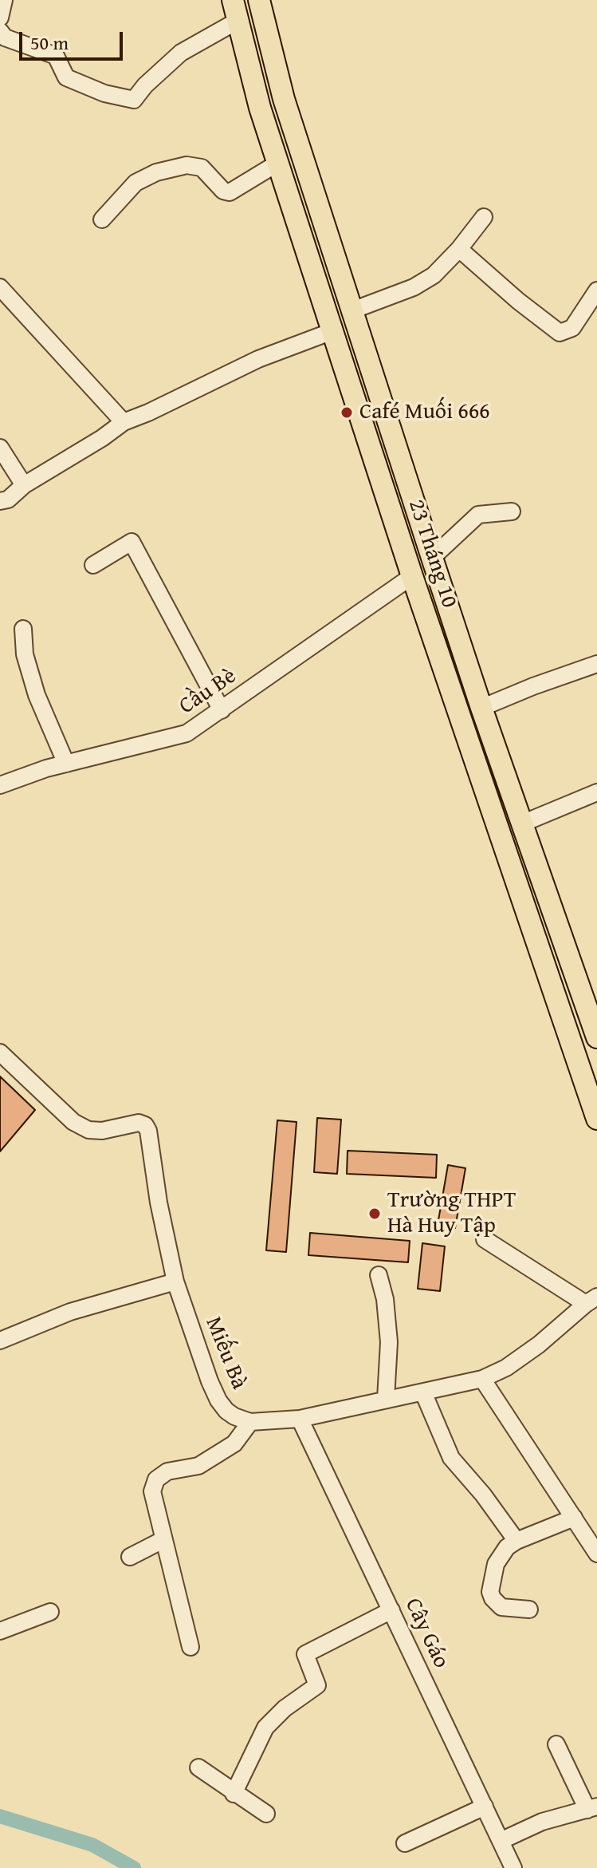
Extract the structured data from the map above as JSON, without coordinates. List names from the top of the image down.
{
  "streets": {
    "main road": ["23 Tháng 10"],
    "street": ["Cầu Bè", "Miếu Bà", "Cây Gáo"]
  },
  "crossings": [
    ["23 Tháng 10", "Cầu Bè"]
  ],
  "places": ["Café Muối 666", "Trường THPT Hà Huy Tập"],
  "scale_bar": "50 m"
}
